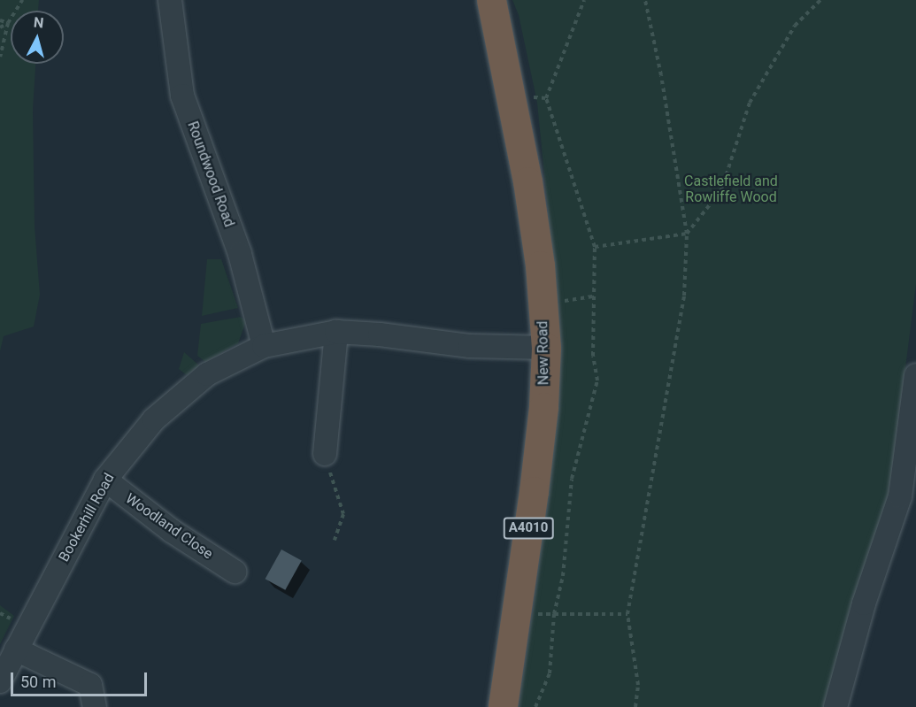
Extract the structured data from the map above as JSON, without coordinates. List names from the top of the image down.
{
  "streets": {
    "highway": ["New Road", "A4010"],
    "street": ["Roundwood Road", "Bookerhill Road", "Woodland Close"]
  },
  "crossings": [
    ["Roundwood Road", "Bookerhill Road"],
    ["New Road", "Bookerhill Road"],
    ["Bookerhill Road", "Woodland Close"]
  ],
  "parks": ["Castlefield and Rowliffe Wood"],
  "scale_bar": "50 m",
  "north": "top"
}
